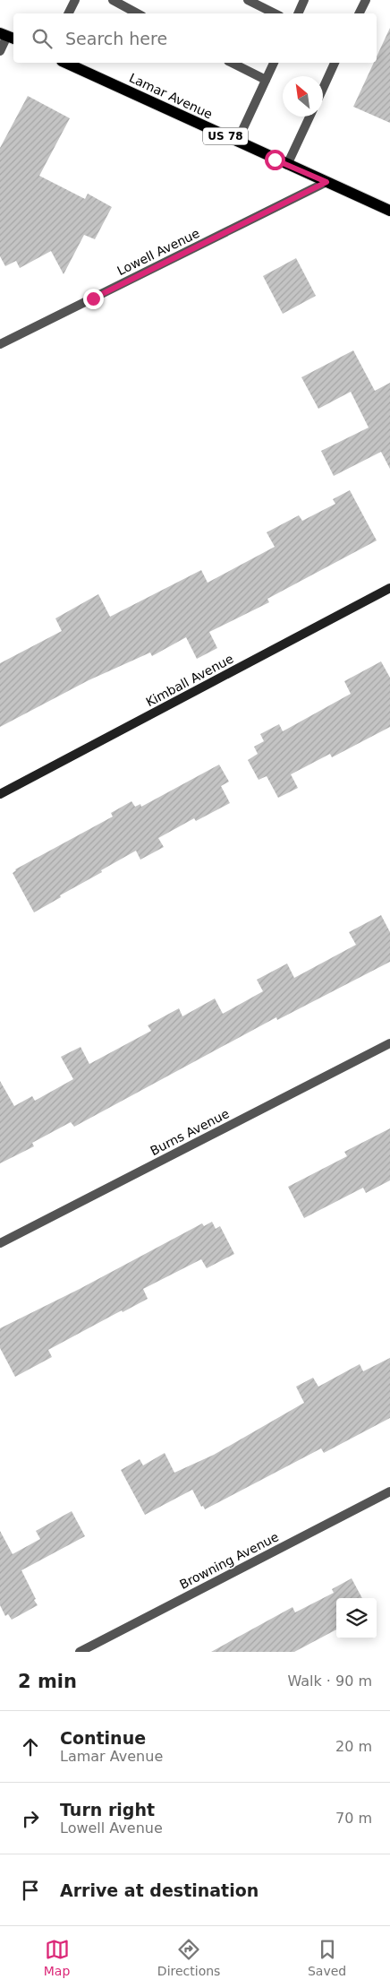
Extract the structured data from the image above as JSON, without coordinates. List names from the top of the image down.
{
  "streets": {
    "main road": ["Lamar Avenue", "US 78"],
    "street": [
      "Lowell Avenue",
      "Kimball Avenue",
      "Burns Avenue",
      "Browning Avenue"
    ]
  },
  "crossings": [
    ["Lamar Avenue", "Lowell Avenue"]
  ],
  "north": "top left",
  "page": {
    "search": "Search here",
    "heading": ["2 min", "Walk · 90 m"],
    "list": [
      ["Continue", "Lamar Avenue", "20 m"],
      ["Turn right", "Lowell Avenue", "70 m"],
      "Arrive at destination"
    ],
    "nav": ["Map", "Directions", "Saved"]
  }
}
